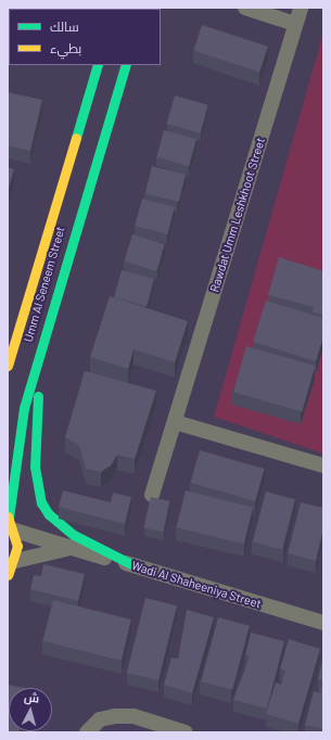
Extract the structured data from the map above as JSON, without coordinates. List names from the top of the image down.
{
  "streets": {
    "main road": ["Umm Al Seneem Street"],
    "street": ["Rawdat Umm Leshkhoot Street", "Wadi Al Shaheeniya Street"]
  },
  "crossings": [
    ["Umm Al Seneem Street", "Wadi Al Shaheeniya Street"]
  ],
  "legend": ["سالك", "بطيء"],
  "north": "top"
}
